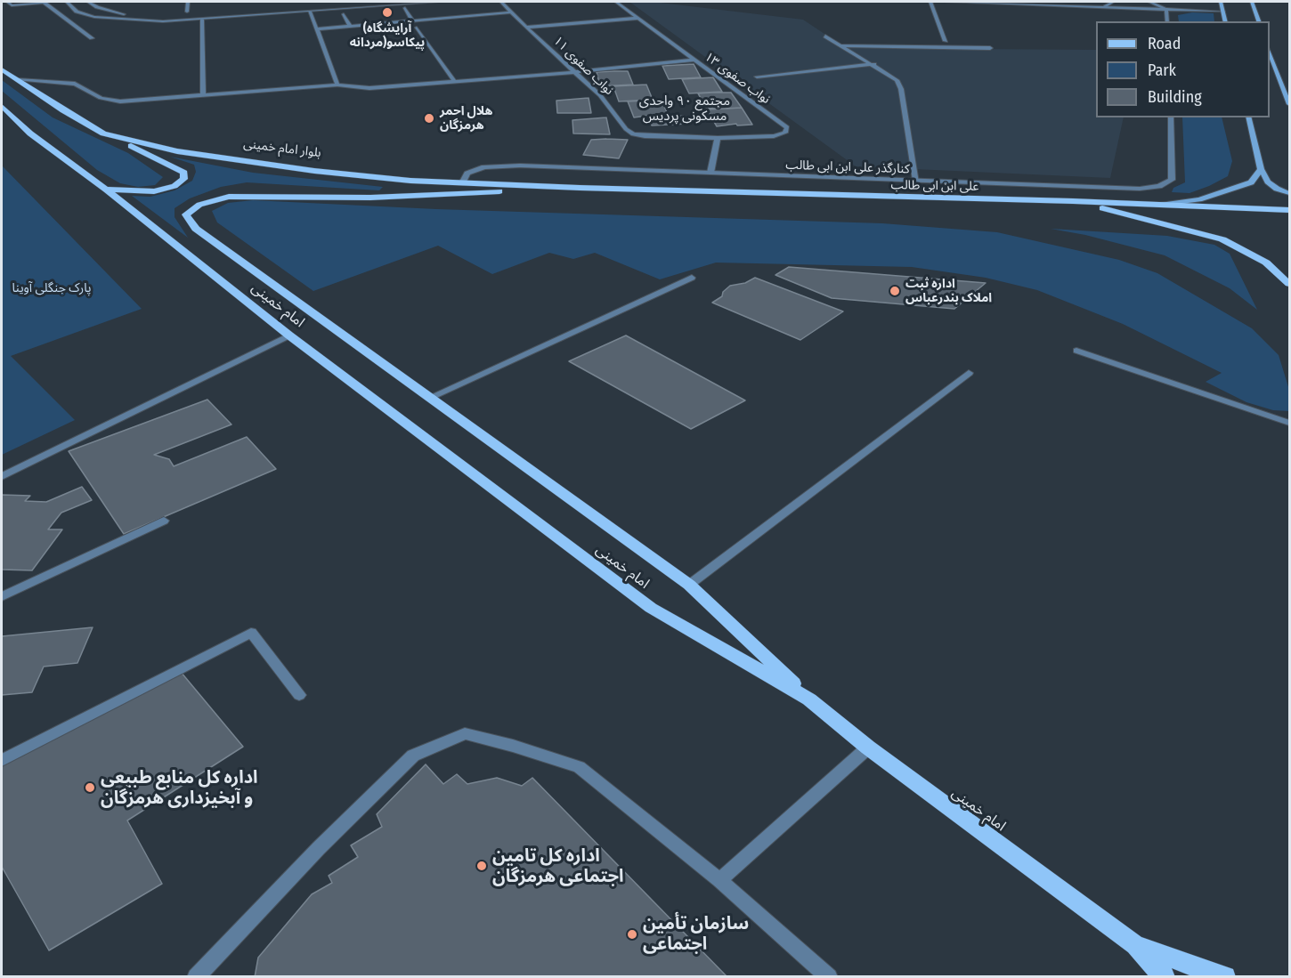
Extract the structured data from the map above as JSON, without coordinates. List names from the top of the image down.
{
  "streets": {
    "main road": ["بلوار امام خمینی", "علی ابن ابی طالب", "امام خمینی"],
    "street": ["نواب صفوی ۱۱", "نواب صفوی ۱۳", "کنارگذر علی ابن ابی طالب"]
  },
  "crossings": [
    ["نواب صفوی ۱۱", "نواب صفوی ۱۳"],
    ["بلوار امام خمینی", "کنارگذر علی ابن ابی طالب"],
    ["بلوار امام خمینی", "علی ابن ابی طالب"]
  ],
  "districts": ["مجتمع ٩٠ واحدی مسکونی پردیس"],
  "parks": ["پارک جنگلی آوینا"],
  "places": [
    "(آرایشگاه پیکاسو(مردانه",
    "هلال احمر هرمزگان",
    "اداره ثبت املاک بندرعباس",
    "اداره کل منابع طبیعی و آبخیزداری هرمزگان",
    "اداره کل تامین اجتماعی هرمزگان",
    "سازمان تأمین اجتماعی"
  ],
  "legend": ["Road", "Park", "Building"]
}
